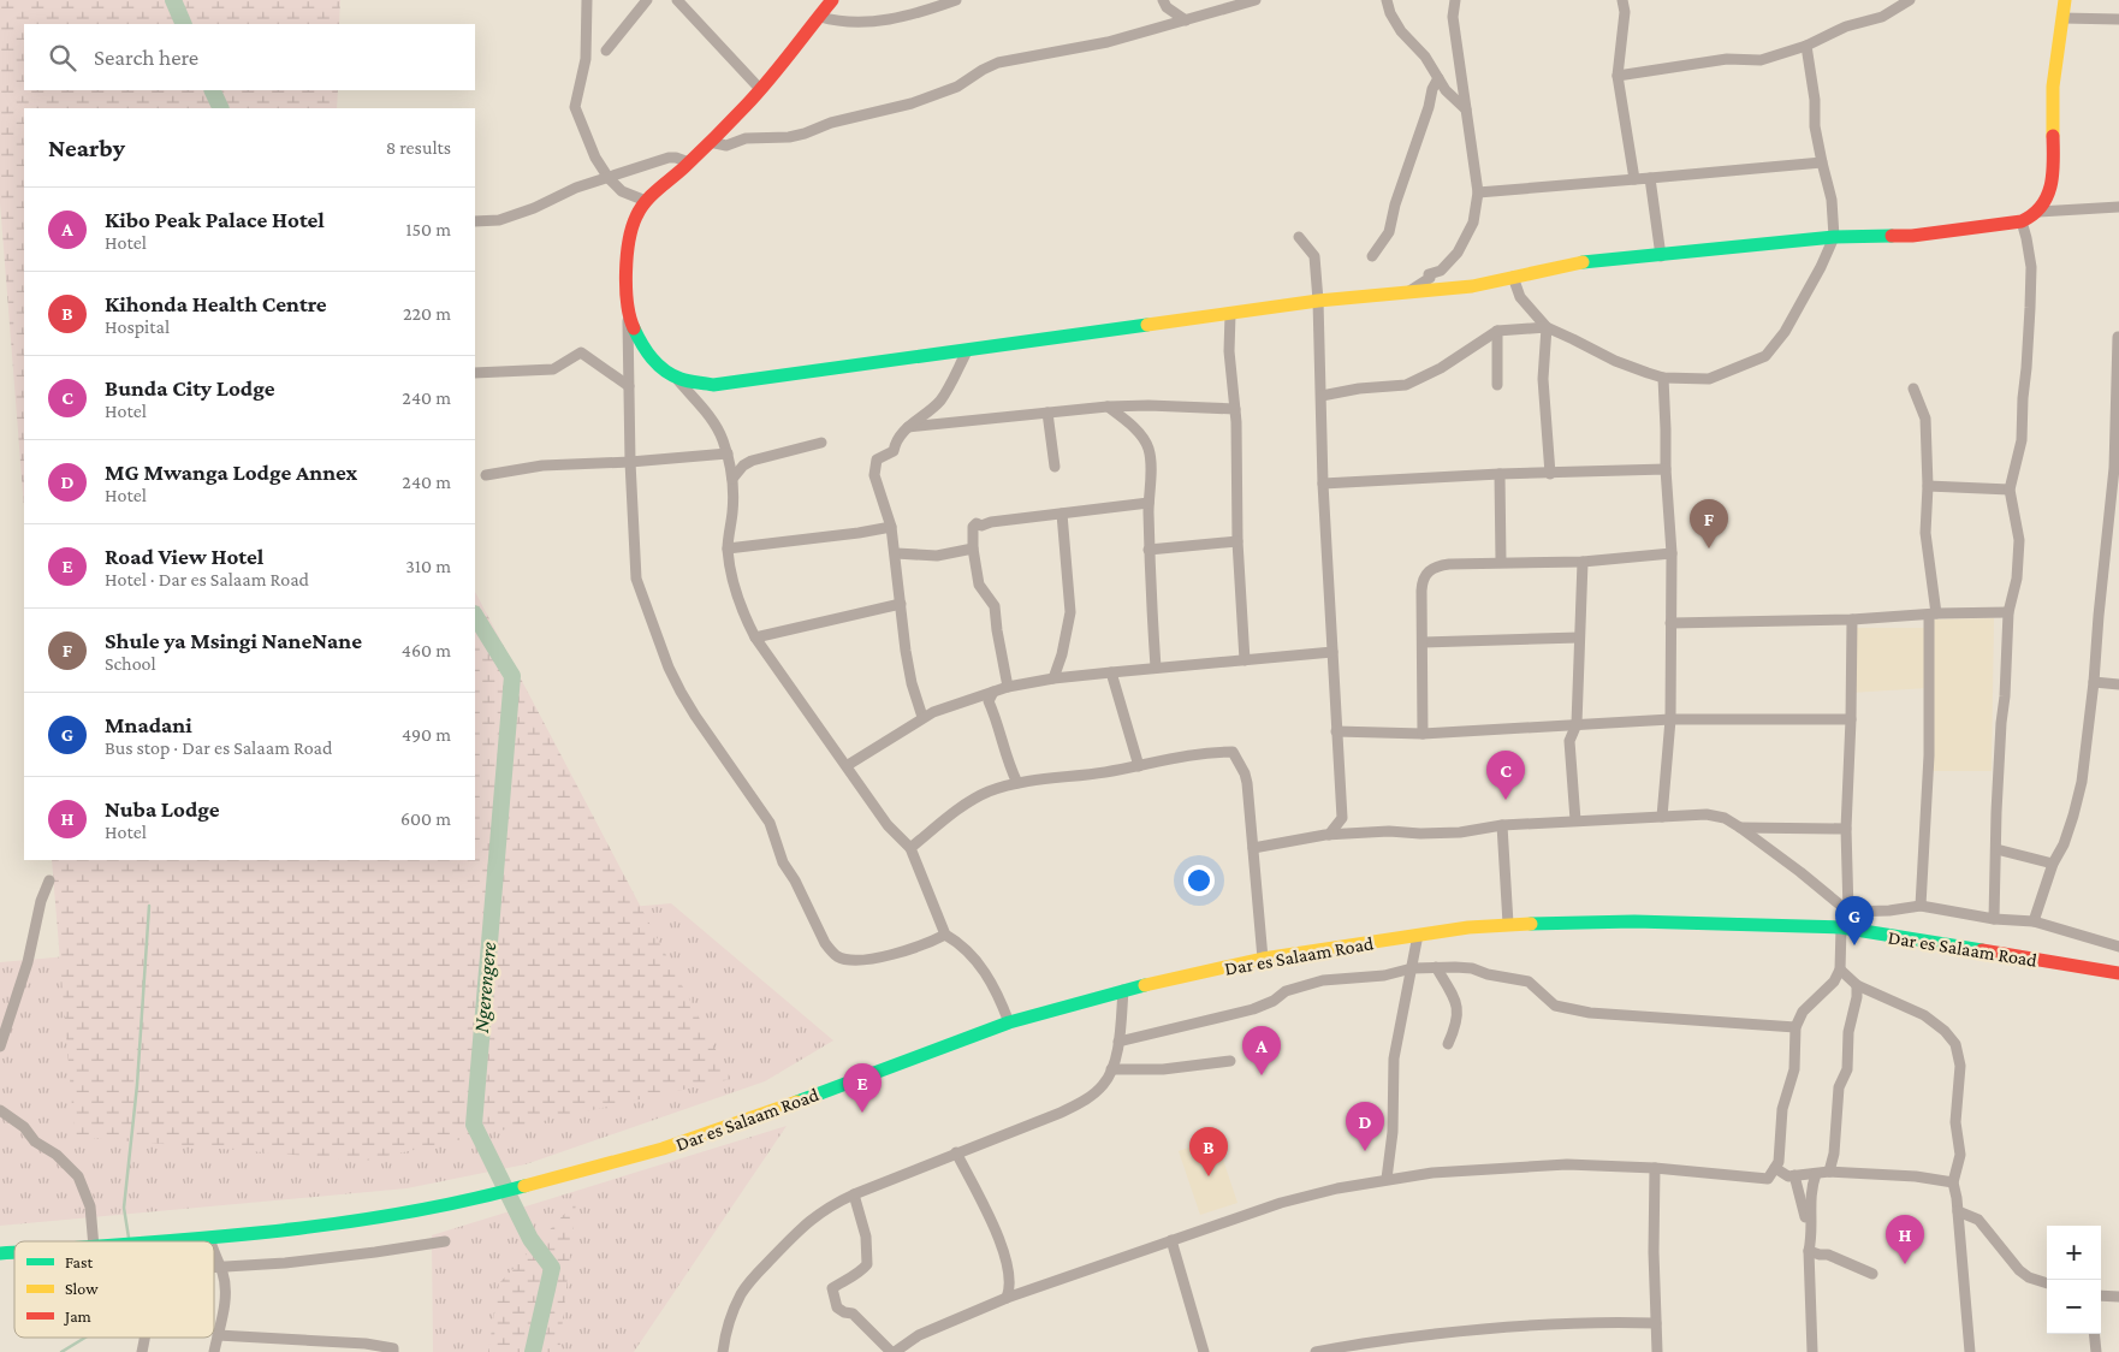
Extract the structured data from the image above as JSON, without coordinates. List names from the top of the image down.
{
  "streets": {
    "main road": ["Dar es Salaam Road"]
  },
  "water": ["Ngerengere"],
  "legend": ["Fast", "Slow", "Jam"],
  "page": {
    "search": "Search here",
    "heading": ["Nearby", "8 results"],
    "list": [
      {
        "mark": "A",
        "name": "Kibo Peak Palace Hotel",
        "note": "Hotel",
        "value": "150 m"
      },
      {
        "mark": "B",
        "name": "Kihonda Health Centre",
        "note": "Hospital",
        "value": "220 m"
      },
      {
        "mark": "C",
        "name": "Bunda City Lodge",
        "note": "Hotel",
        "value": "240 m"
      },
      {
        "mark": "D",
        "name": "MG Mwanga Lodge Annex",
        "note": "Hotel",
        "value": "240 m"
      },
      {
        "mark": "E",
        "name": "Road View Hotel",
        "note": "Hotel · Dar es Salaam Road",
        "value": "310 m"
      },
      {
        "mark": "F",
        "name": "Shule ya Msingi NaneNane",
        "note": "School",
        "value": "460 m"
      },
      {
        "mark": "G",
        "name": "Mnadani",
        "note": "Bus stop · Dar es Salaam Road",
        "value": "490 m"
      },
      {
        "mark": "H",
        "name": "Nuba Lodge",
        "note": "Hotel",
        "value": "600 m"
      }
    ],
    "pins": [
      "F",
      "C",
      "G",
      "A",
      "E",
      "D",
      "B",
      "H"
    ],
    "map_buttons": ["+", "−"]
  }
}
